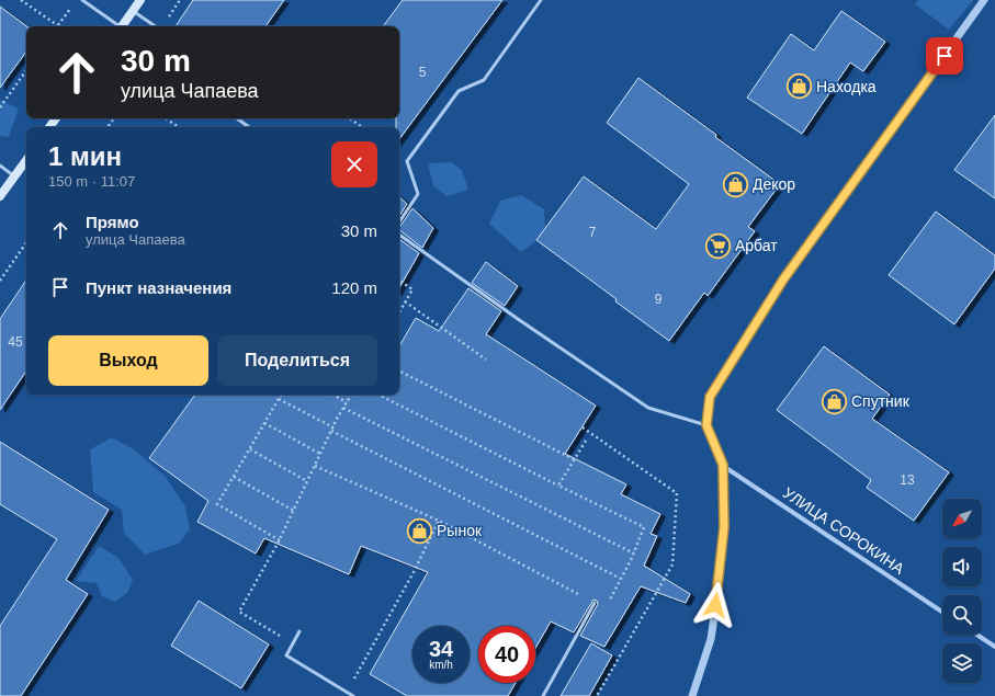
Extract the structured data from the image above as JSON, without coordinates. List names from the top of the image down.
{
  "streets": {
    "street": ["УЛИЦА СОРОКИНА"]
  },
  "places": {
    "shop": [
      "Находка",
      "Декор",
      "Спутник",
      "Рынок"
    ],
    "supermarket": ["Арбат"]
  },
  "house_numbers": [
    "5",
    "7",
    "9",
    "45",
    "13"
  ],
  "north": "bottom left",
  "page": {
    "turn": ["30 m", "улица Чапаева"],
    "heading": ["1 мин", "150 m · 11:07"],
    "list": [
      {
        "name": "Прямо",
        "note": "улица Чапаева",
        "value": "30 m"
      },
      {
        "name": "Пункт назначения",
        "value": "120 m"
      }
    ],
    "buttons": ["Выход", "Поделиться"],
    "speed": "34 km/h",
    "limit": "40"
  }
}
